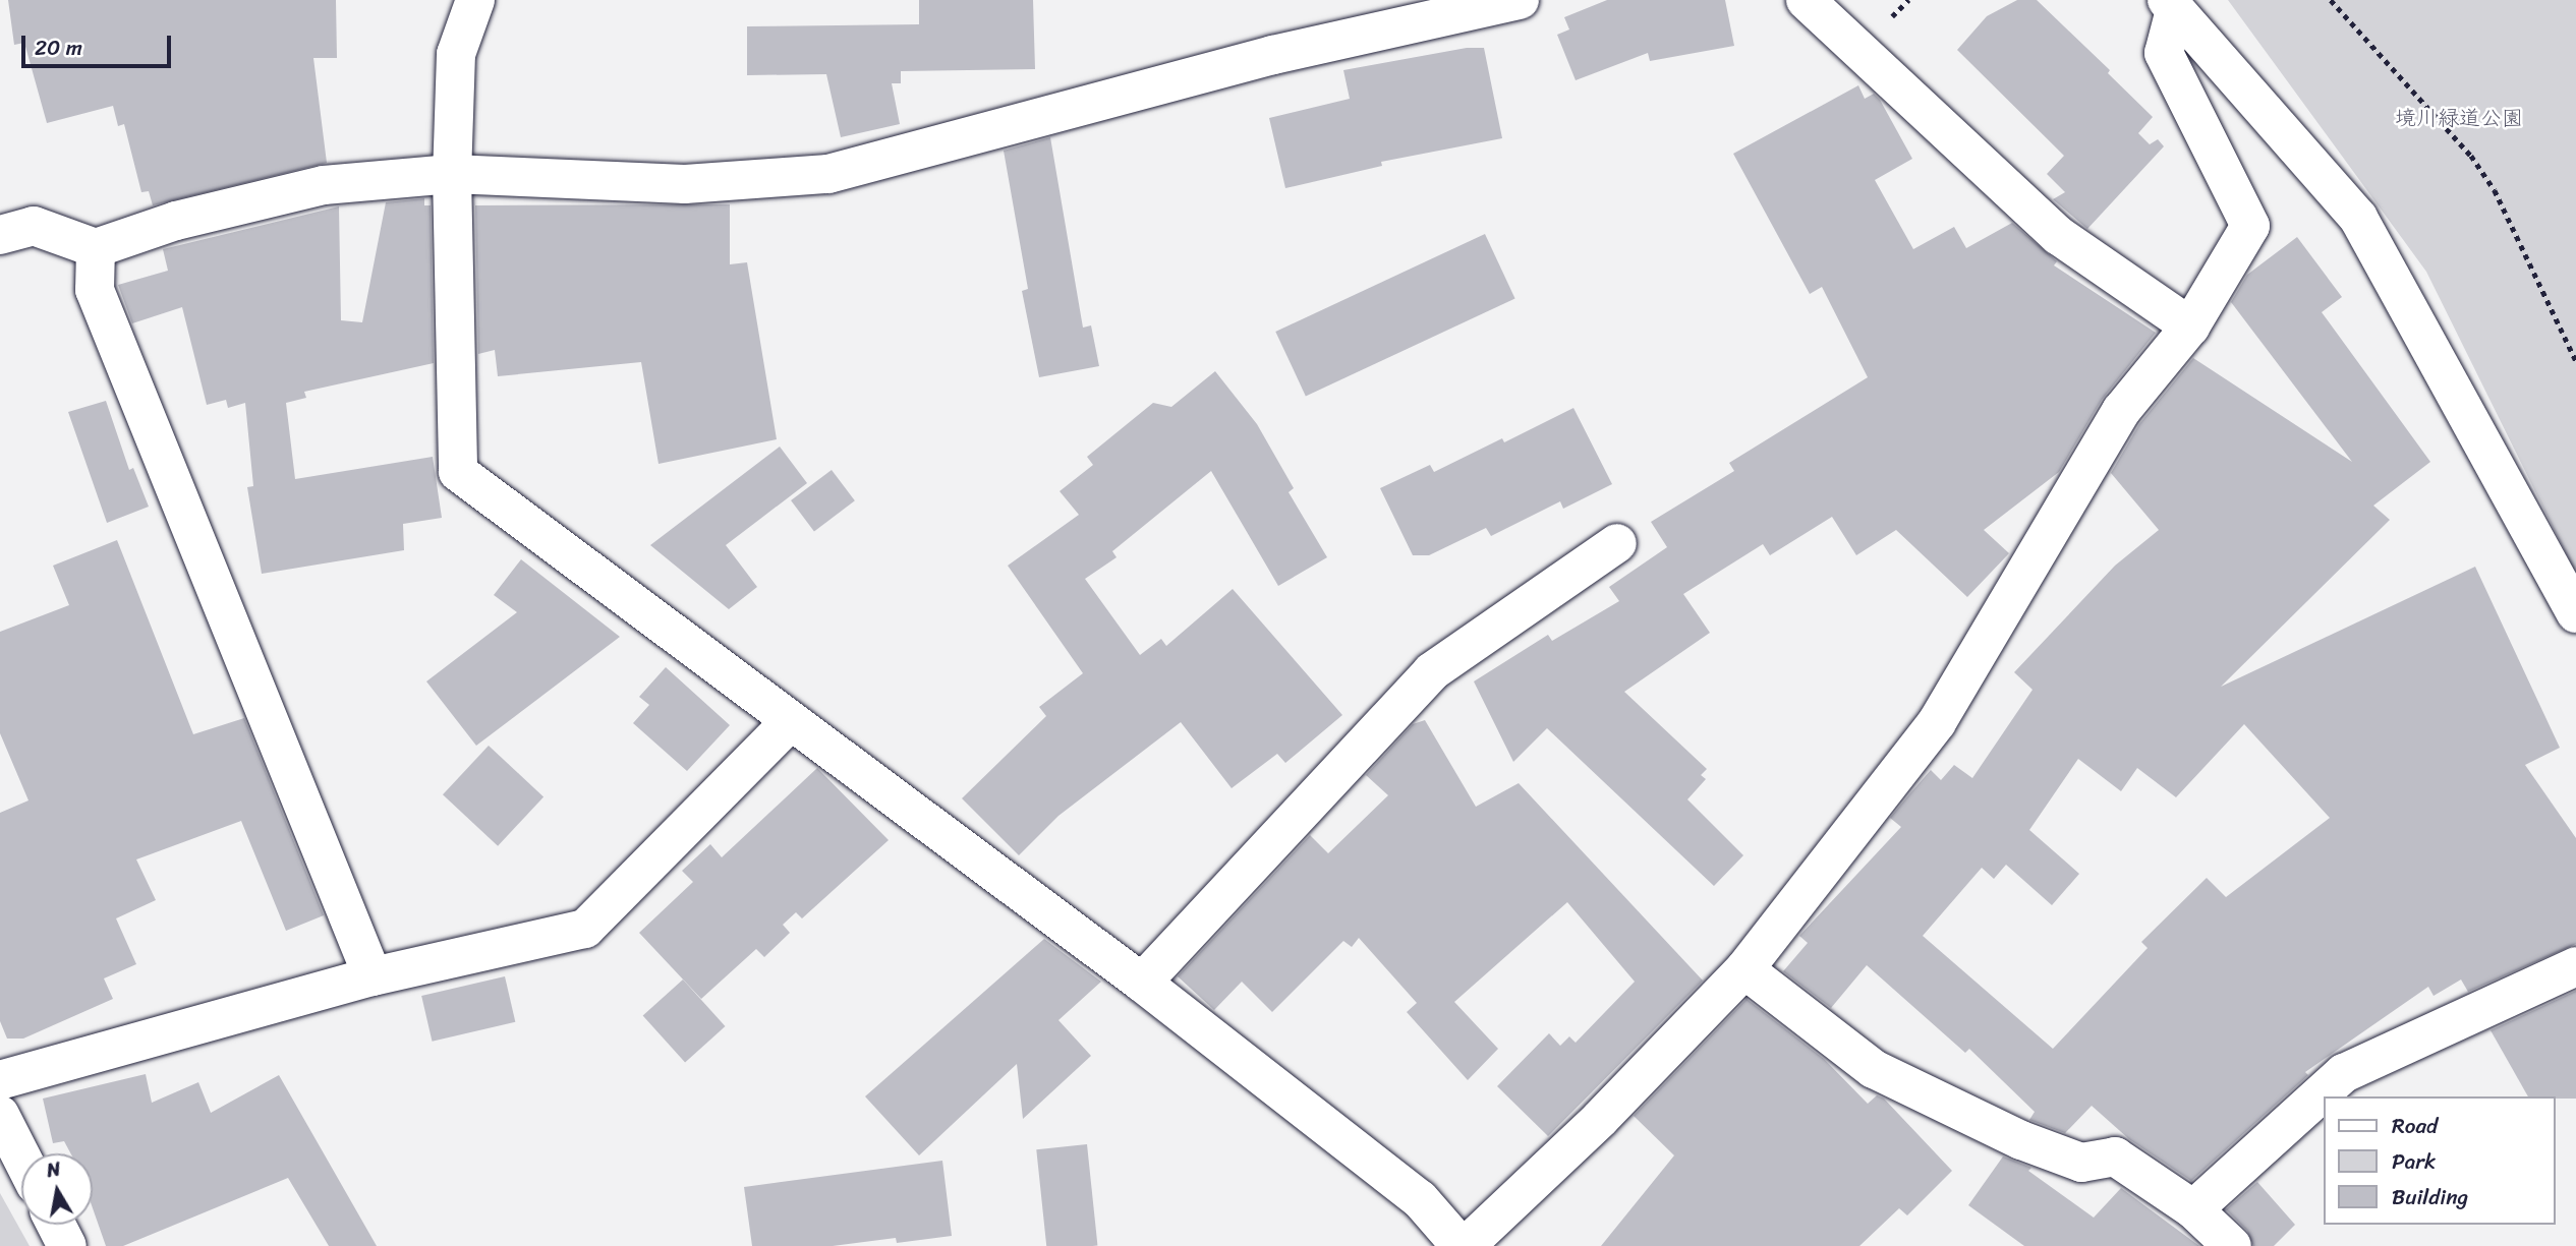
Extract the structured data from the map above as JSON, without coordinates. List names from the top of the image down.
{
  "parks": ["境川緑道公園"],
  "legend": ["Road", "Park", "Building"],
  "scale_bar": "20 m",
  "north": "top"
}
